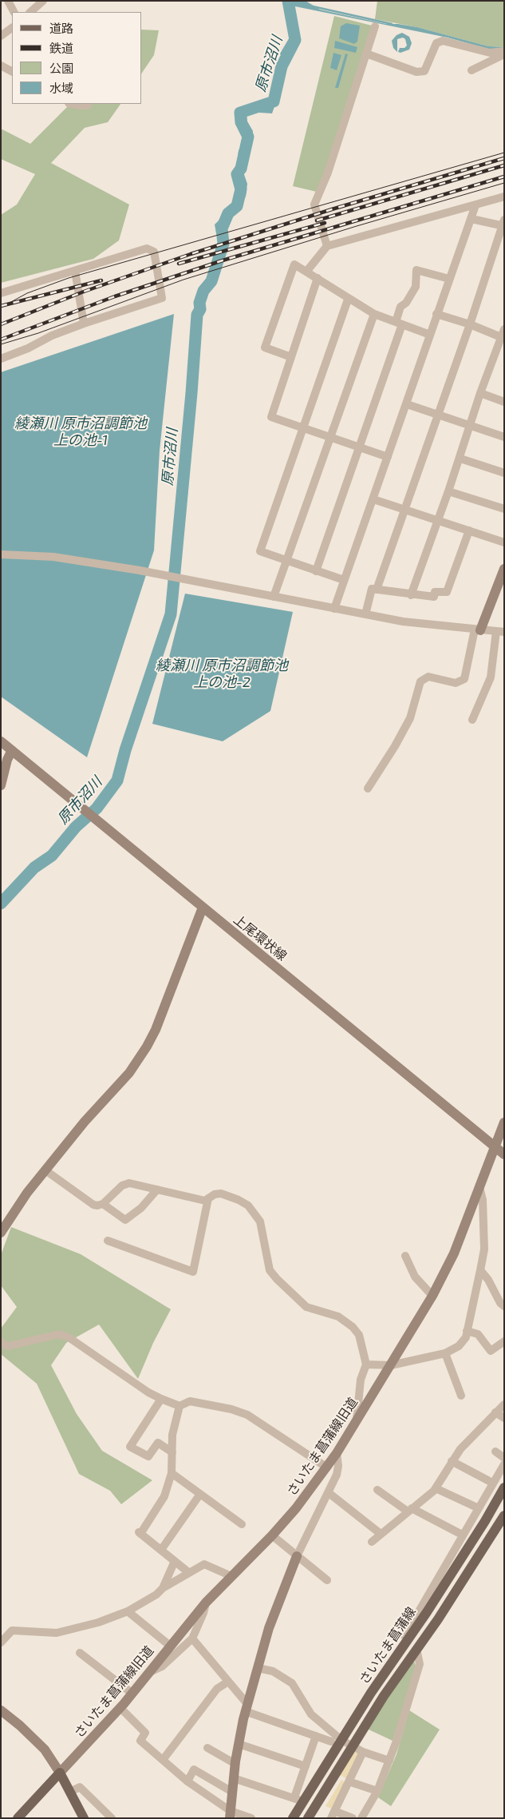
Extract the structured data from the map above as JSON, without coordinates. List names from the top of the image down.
{
  "streets": {
    "main road": ["さいたま菖蒲線"],
    "street": ["上尾環状線", "さいたま菖蒲線旧道"]
  },
  "crossings": [
    ["上尾環状線", "さいたま菖蒲線旧道"]
  ],
  "water": ["原市沼川", "綾瀬川 原市沼調節池 上の池-1", "綾瀬川 原市沼調節池 上の池-2"],
  "legend": [
    "道路",
    "鉄道",
    "公園",
    "水域"
  ]
}
